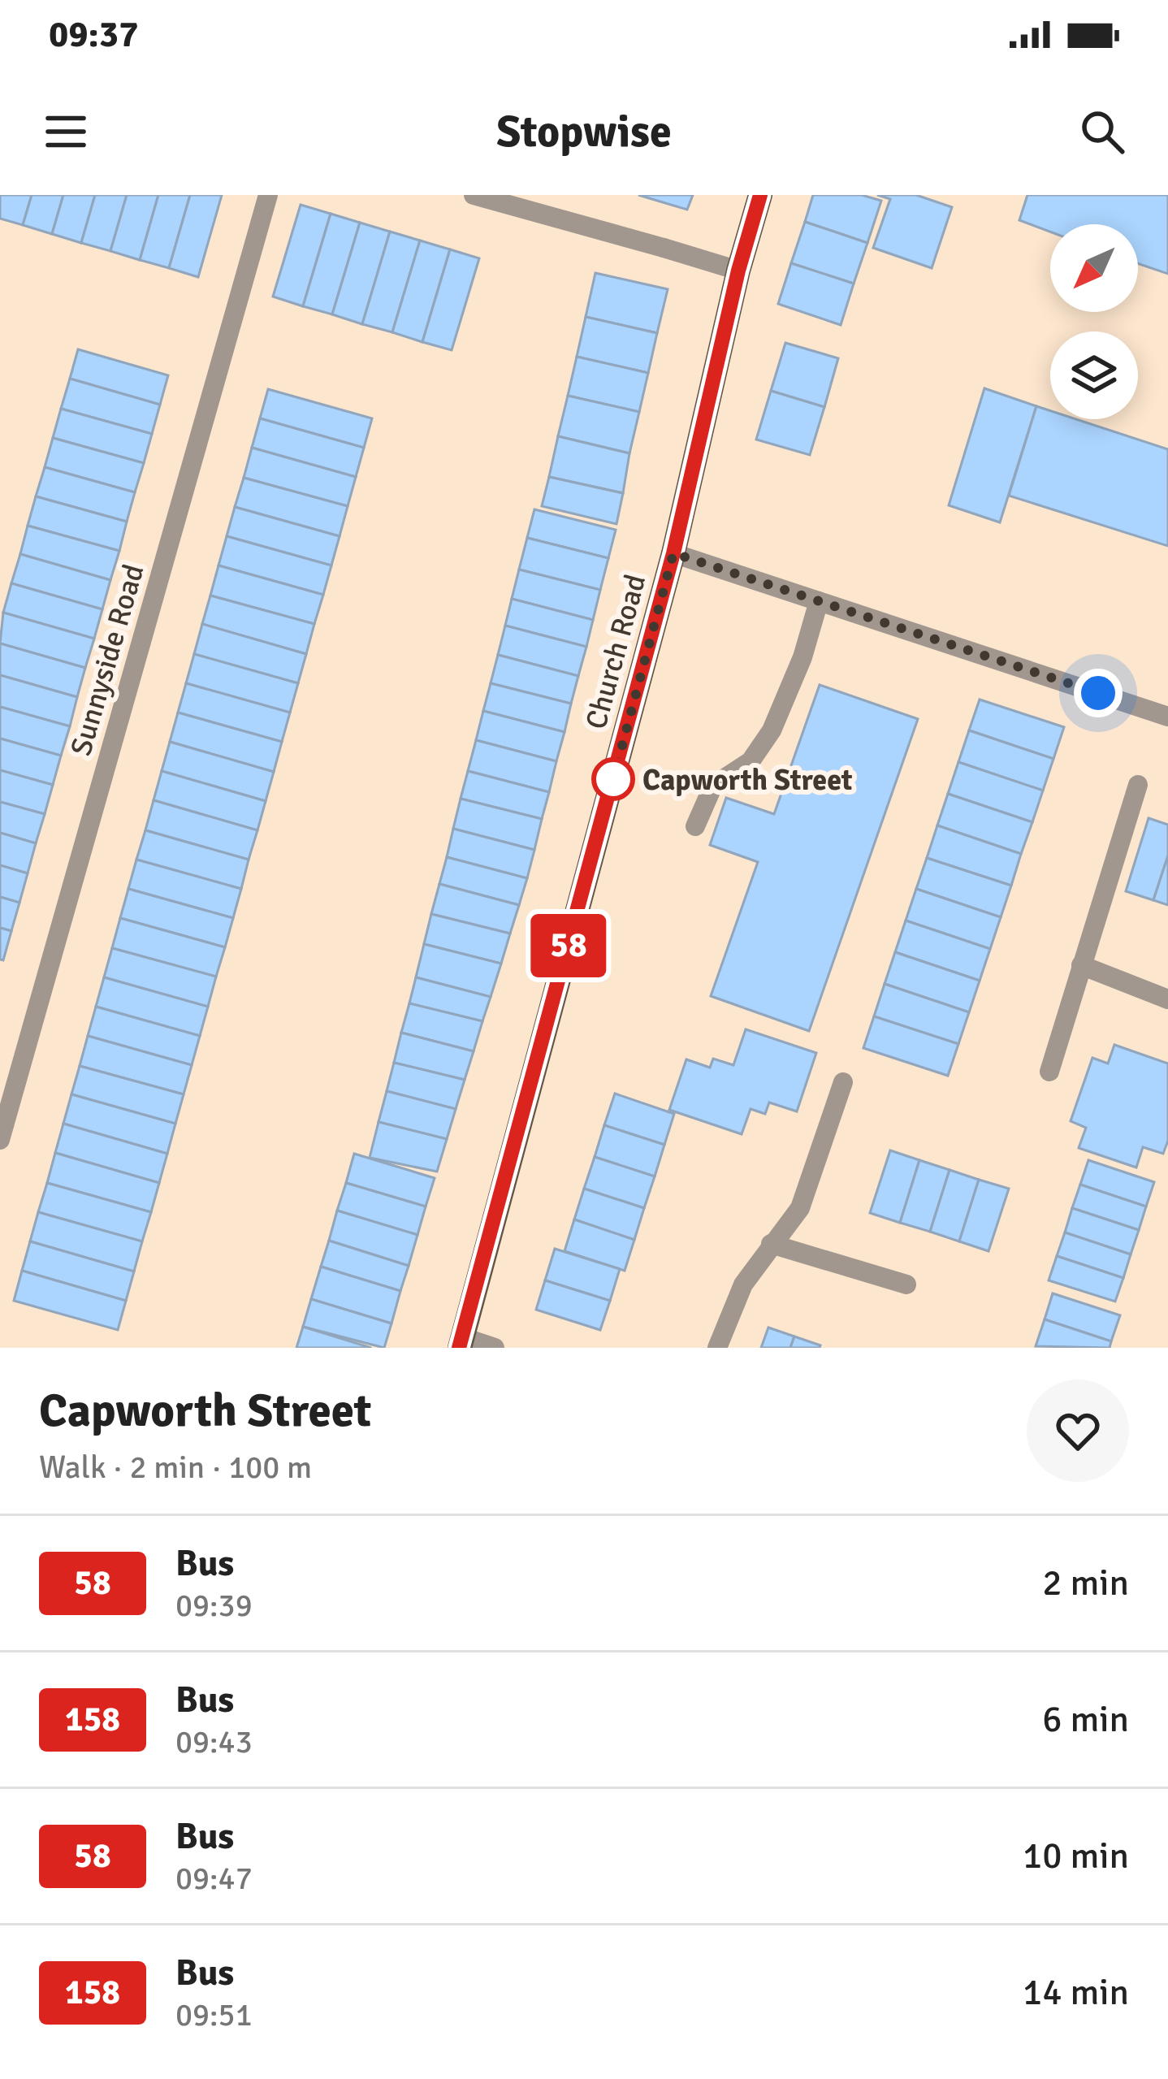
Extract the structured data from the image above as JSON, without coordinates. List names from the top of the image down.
{
  "streets": {
    "main road": ["Church Road"],
    "street": ["Sunnyside Road"]
  },
  "places": ["Capworth Street"],
  "lines": ["bus line 58"],
  "north": "bottom left",
  "page": {
    "status": "09:37",
    "header": "Stopwise",
    "on_map": "58",
    "heading": ["Capworth Street", "Walk · 2 min · 100 m"],
    "list": [
      {
        "mark": "58",
        "name": "Bus",
        "note": "09:39",
        "value": "2 min"
      },
      {
        "mark": "158",
        "name": "Bus",
        "note": "09:43",
        "value": "6 min"
      },
      {
        "mark": "58",
        "name": "Bus",
        "note": "09:47",
        "value": "10 min"
      },
      {
        "mark": "158",
        "name": "Bus",
        "note": "09:51",
        "value": "14 min"
      }
    ]
  }
}
